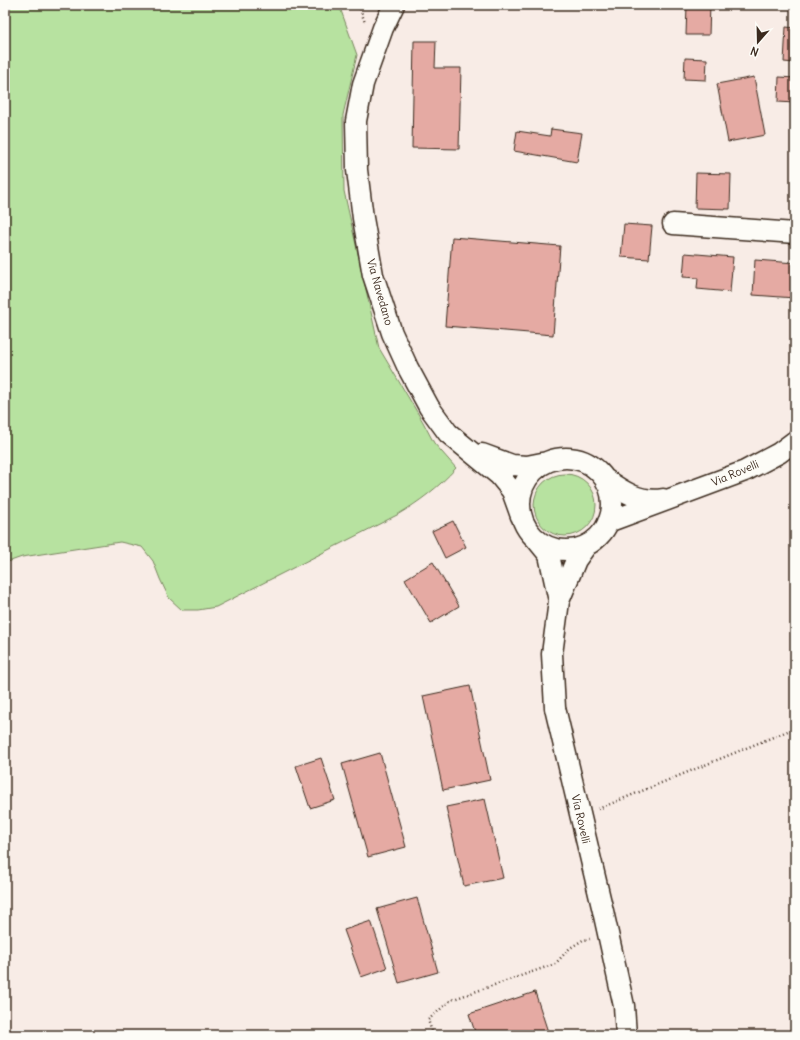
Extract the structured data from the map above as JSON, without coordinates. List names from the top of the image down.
{
  "streets": {
    "street": ["Via Navedano", "Via Rovelli"]
  },
  "crossings": [
    ["Via Navedano", "Via Rovelli"]
  ],
  "north": "bottom"
}
